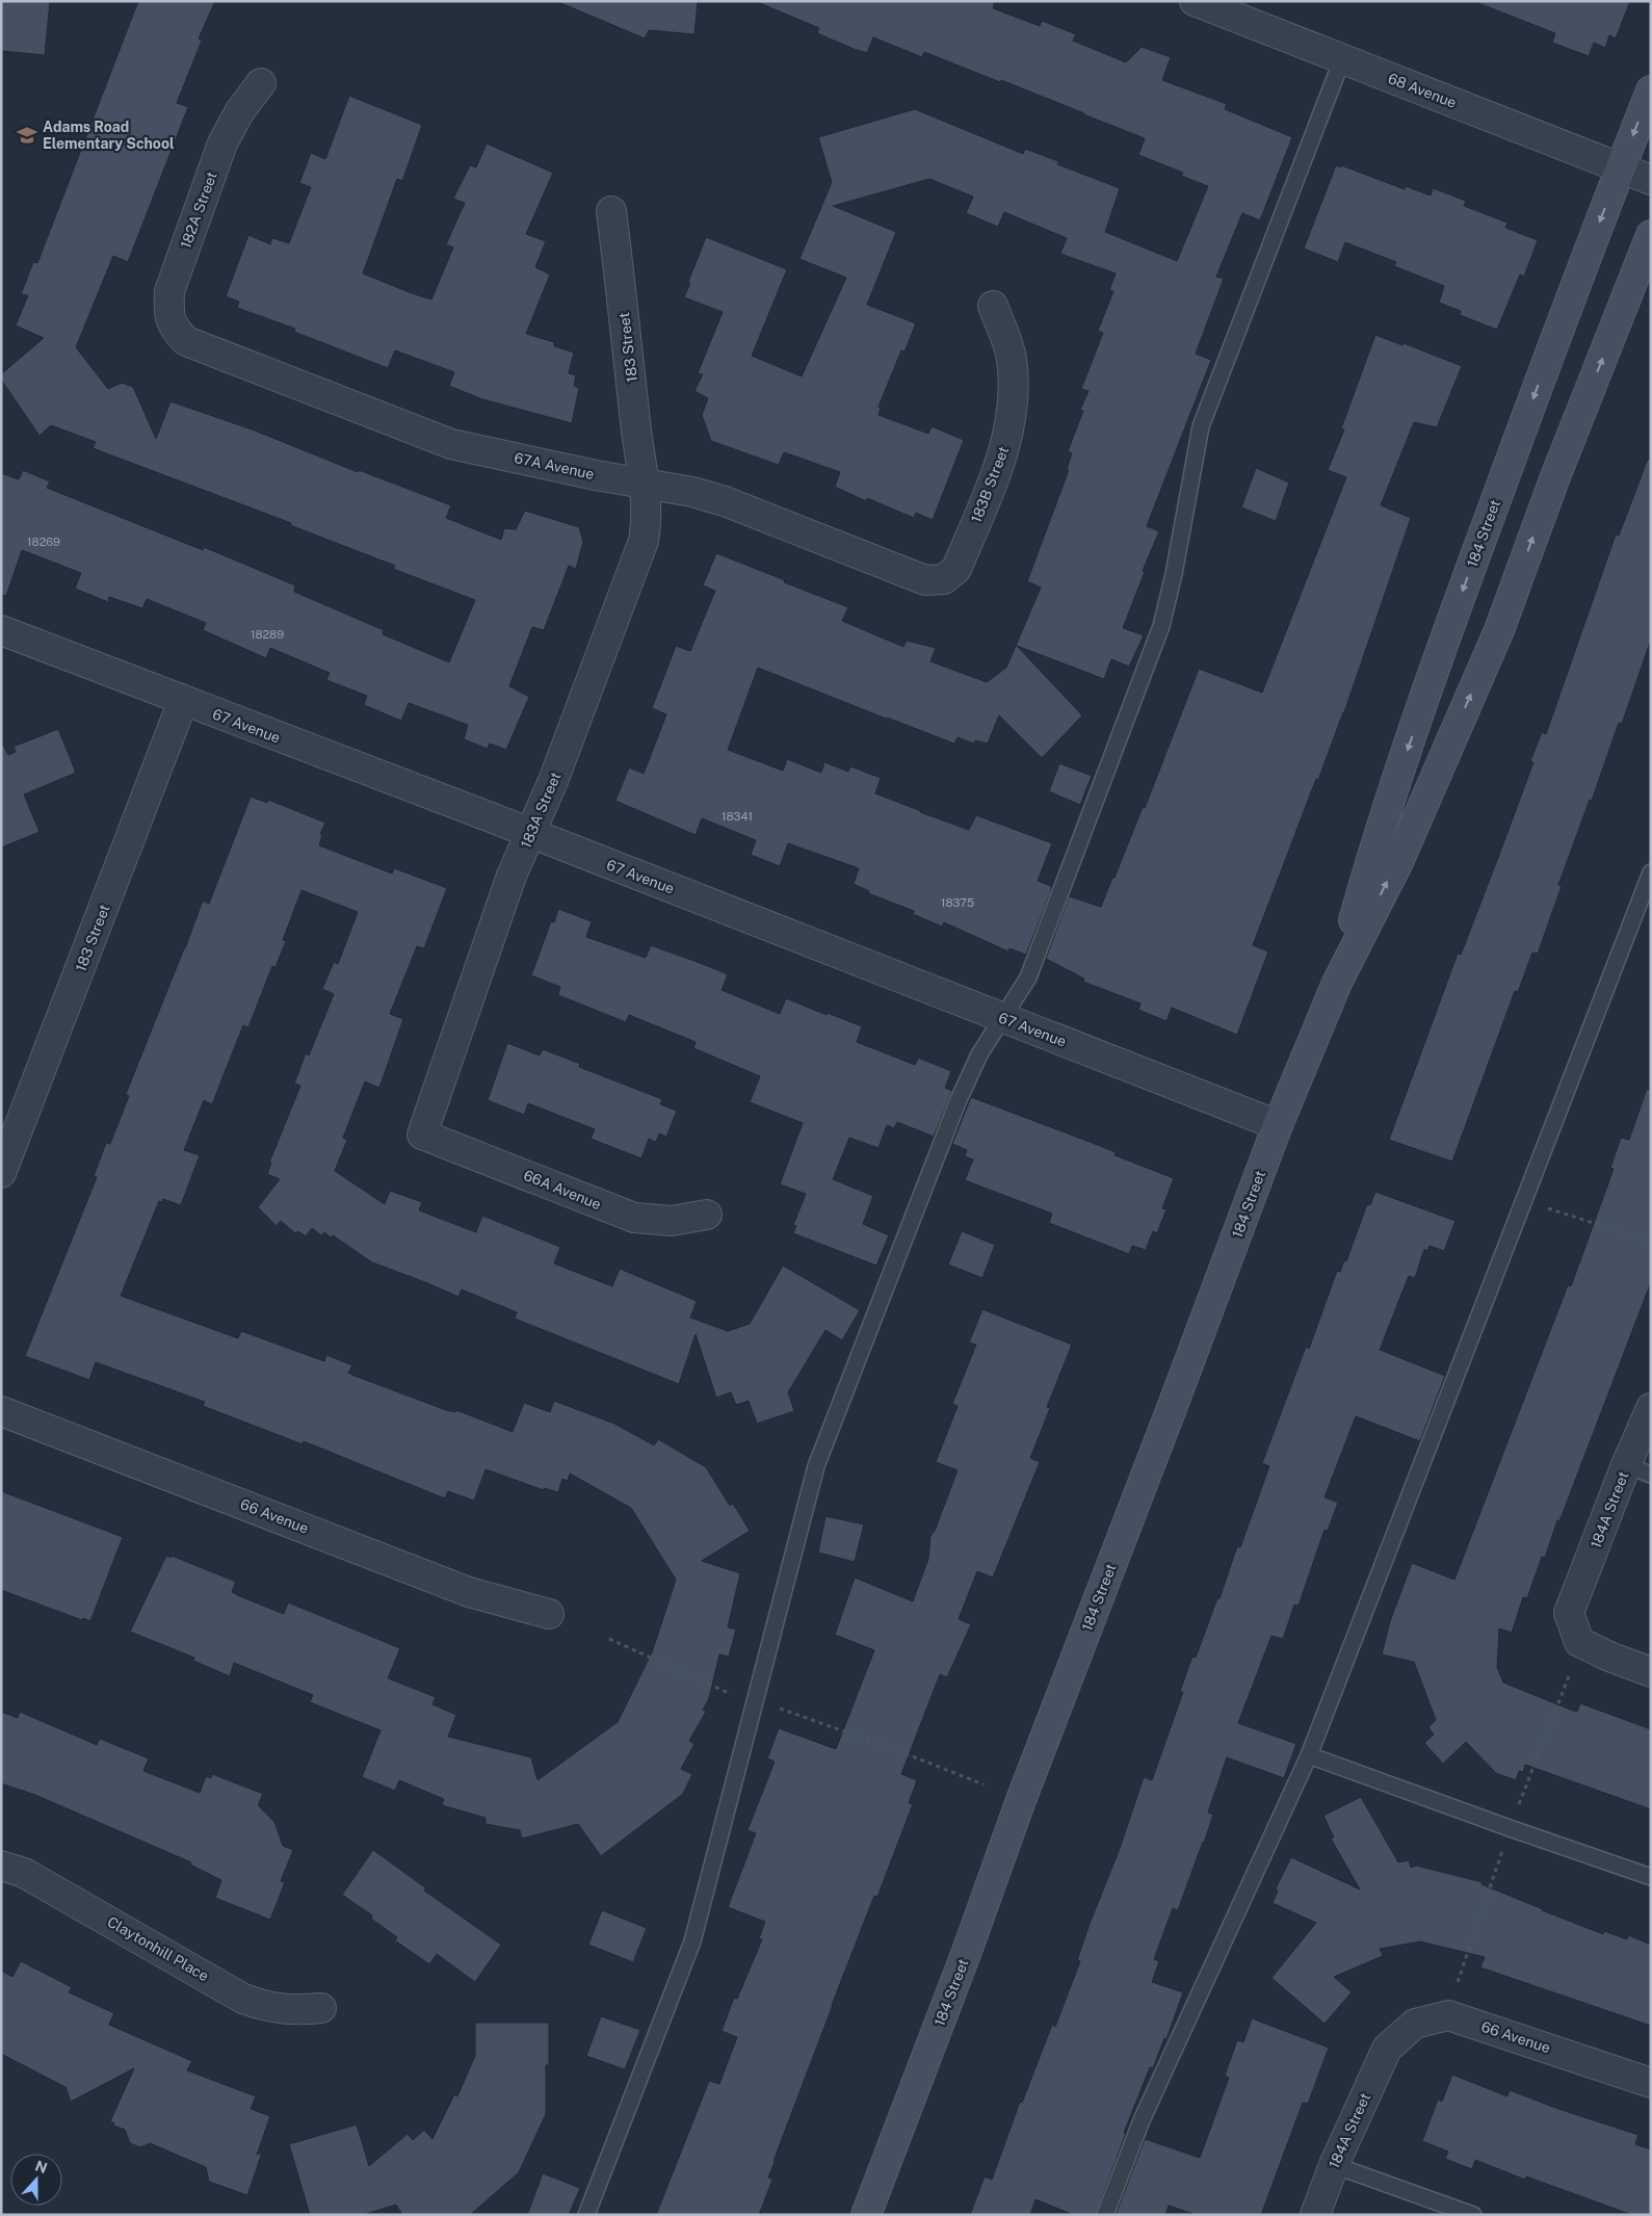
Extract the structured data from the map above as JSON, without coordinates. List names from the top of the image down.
{
  "streets": {
    "main road": ["184 Street"],
    "street": [
      "68 Avenue",
      "182A Street",
      "183 Street",
      "67A Avenue",
      "183B Street",
      "67 Avenue",
      "183A Street",
      "66A Avenue",
      "184A Street",
      "66 Avenue",
      "Claytonhill Place"
    ]
  },
  "crossings": [
    ["68 Avenue", "184 Street"],
    ["182A Street", "67A Avenue"],
    ["183 Street", "67A Avenue"],
    ["183 Street", "67 Avenue"],
    ["183 Street", "183A Street"],
    ["67A Avenue", "183B Street"],
    ["67A Avenue", "183A Street"],
    ["184 Street", "67 Avenue"],
    ["67 Avenue", "183A Street"],
    ["183A Street", "66A Avenue"],
    ["184A Street", "66 Avenue"]
  ],
  "places": {
    "school or university": ["Adams Road Elementary School"]
  },
  "house_numbers": [
    "18269",
    "18289",
    "18341",
    "18375"
  ],
  "north": "top"
}
